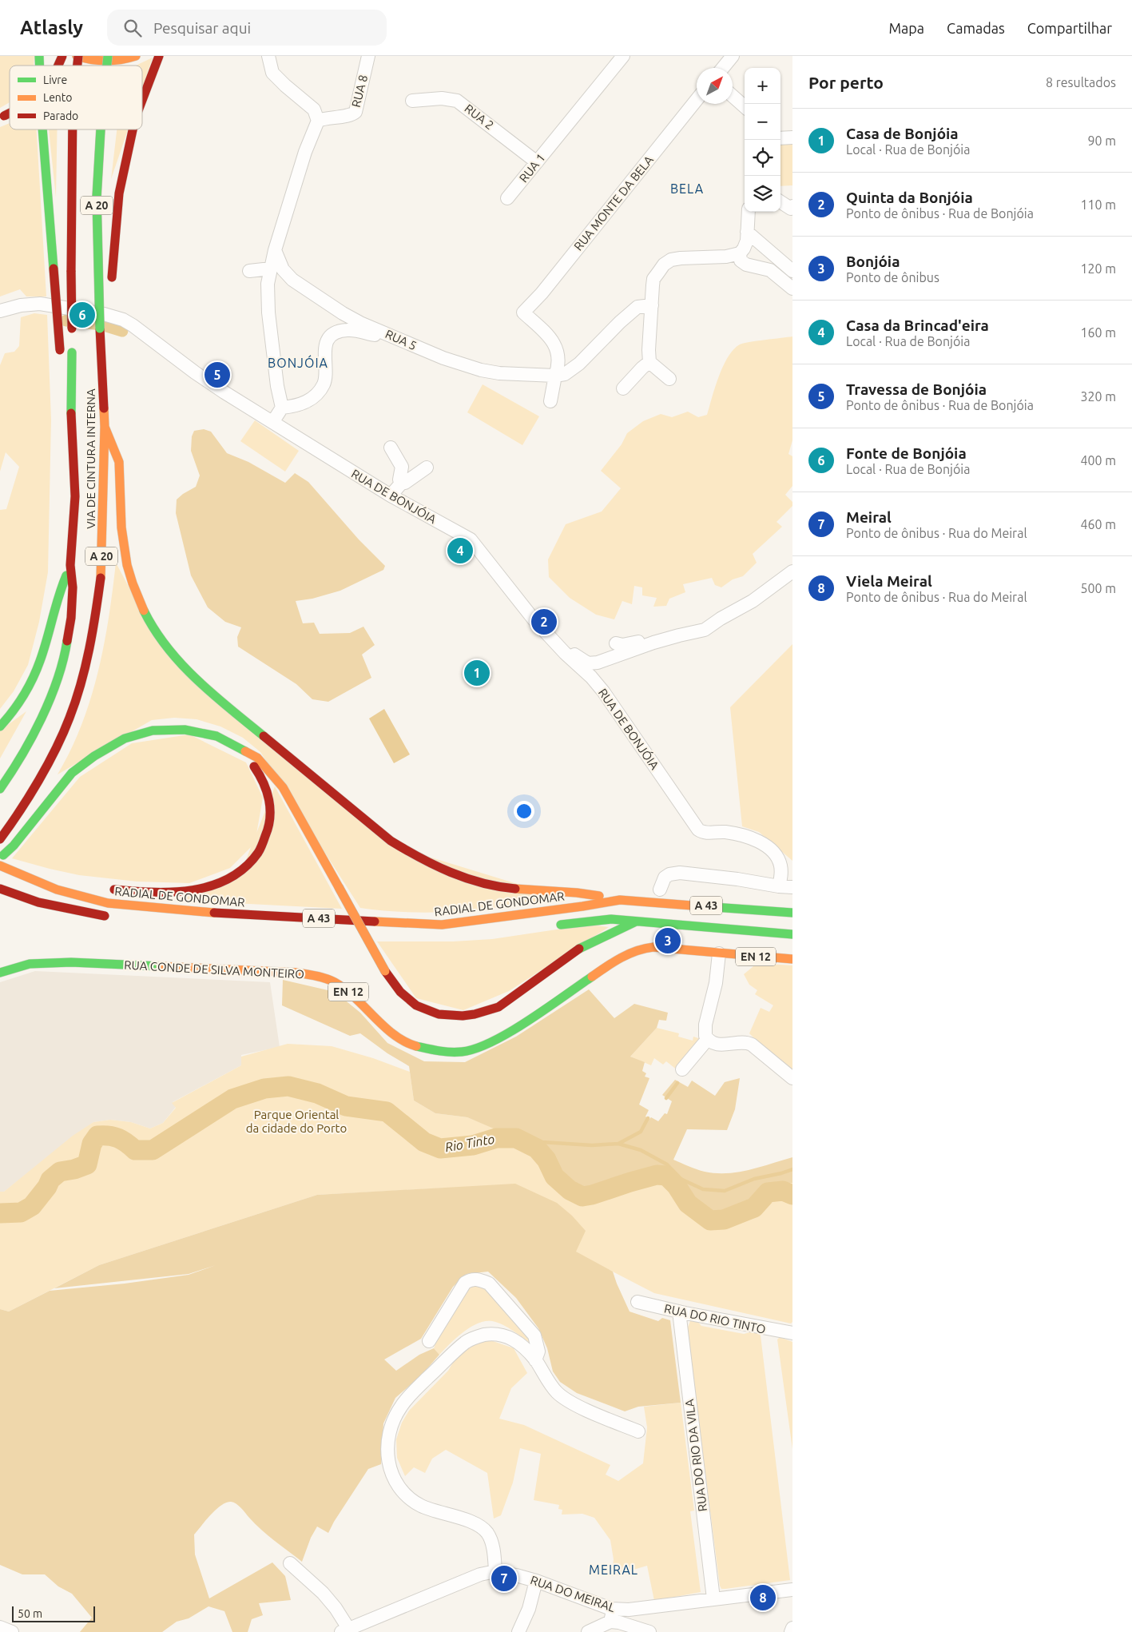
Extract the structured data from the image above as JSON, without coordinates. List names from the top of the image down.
{
  "streets": {
    "main road": [
      "A 20",
      "VIA DE CINTURA INTERNA",
      "RADIAL DE GONDOMAR",
      "A 43",
      "EN 12",
      "RUA CONDE DE SILVA MONTEIRO"
    ],
    "street": [
      "RUA 8",
      "RUA 2",
      "RUA 1",
      "RUA MONTE DA BELA",
      "RUA 5",
      "RUA DE BONJÓIA",
      "RUA DO RIO TINTO",
      "RUA DO RIO DA VILA",
      "RUA DO MEIRAL"
    ]
  },
  "crossings": [
    ["RUA 2", "RUA 1"],
    ["RUA MONTE DA BELA", "RUA 5"],
    ["EN 12", "RUA CONDE DE SILVA MONTEIRO"],
    ["RUA DO RIO TINTO", "RUA DO RIO DA VILA"],
    ["RUA DO RIO DA VILA", "RUA DO MEIRAL"]
  ],
  "districts": ["BELA", "BONJÓIA", "MEIRAL"],
  "water": ["Rio Tinto"],
  "parks": ["Parque Oriental da cidade do Porto"],
  "legend": ["Livre", "Lento", "Parado"],
  "scale_bar": "50 m",
  "north": "top right",
  "page": {
    "header": "Atlasly",
    "search": "Pesquisar aqui",
    "nav": ["Mapa", "Camadas", "Compartilhar"],
    "heading": ["Por perto", "8 resultados"],
    "map_buttons": ["+", "−"],
    "list": [
      {
        "mark": "1",
        "name": "Casa de Bonjóia",
        "note": "Local · Rua de Bonjóia",
        "value": "90 m"
      },
      {
        "mark": "2",
        "name": "Quinta da Bonjóia",
        "note": "Ponto de ônibus · Rua de Bonjóia",
        "value": "110 m"
      },
      {
        "mark": "3",
        "name": "Bonjóia",
        "note": "Ponto de ônibus",
        "value": "120 m"
      },
      {
        "mark": "4",
        "name": "Casa da Brincad'eira",
        "note": "Local · Rua de Bonjóia",
        "value": "160 m"
      },
      {
        "mark": "5",
        "name": "Travessa de Bonjóia",
        "note": "Ponto de ônibus · Rua de Bonjóia",
        "value": "320 m"
      },
      {
        "mark": "6",
        "name": "Fonte de Bonjóia",
        "note": "Local · Rua de Bonjóia",
        "value": "400 m"
      },
      {
        "mark": "7",
        "name": "Meiral",
        "note": "Ponto de ônibus · Rua do Meiral",
        "value": "460 m"
      },
      {
        "mark": "8",
        "name": "Viela Meiral",
        "note": "Ponto de ônibus · Rua do Meiral",
        "value": "500 m"
      }
    ],
    "pins": [
      "6",
      "5",
      "4",
      "2",
      "1",
      "3",
      "7",
      "8"
    ],
    "scale": "50 m"
  }
}
